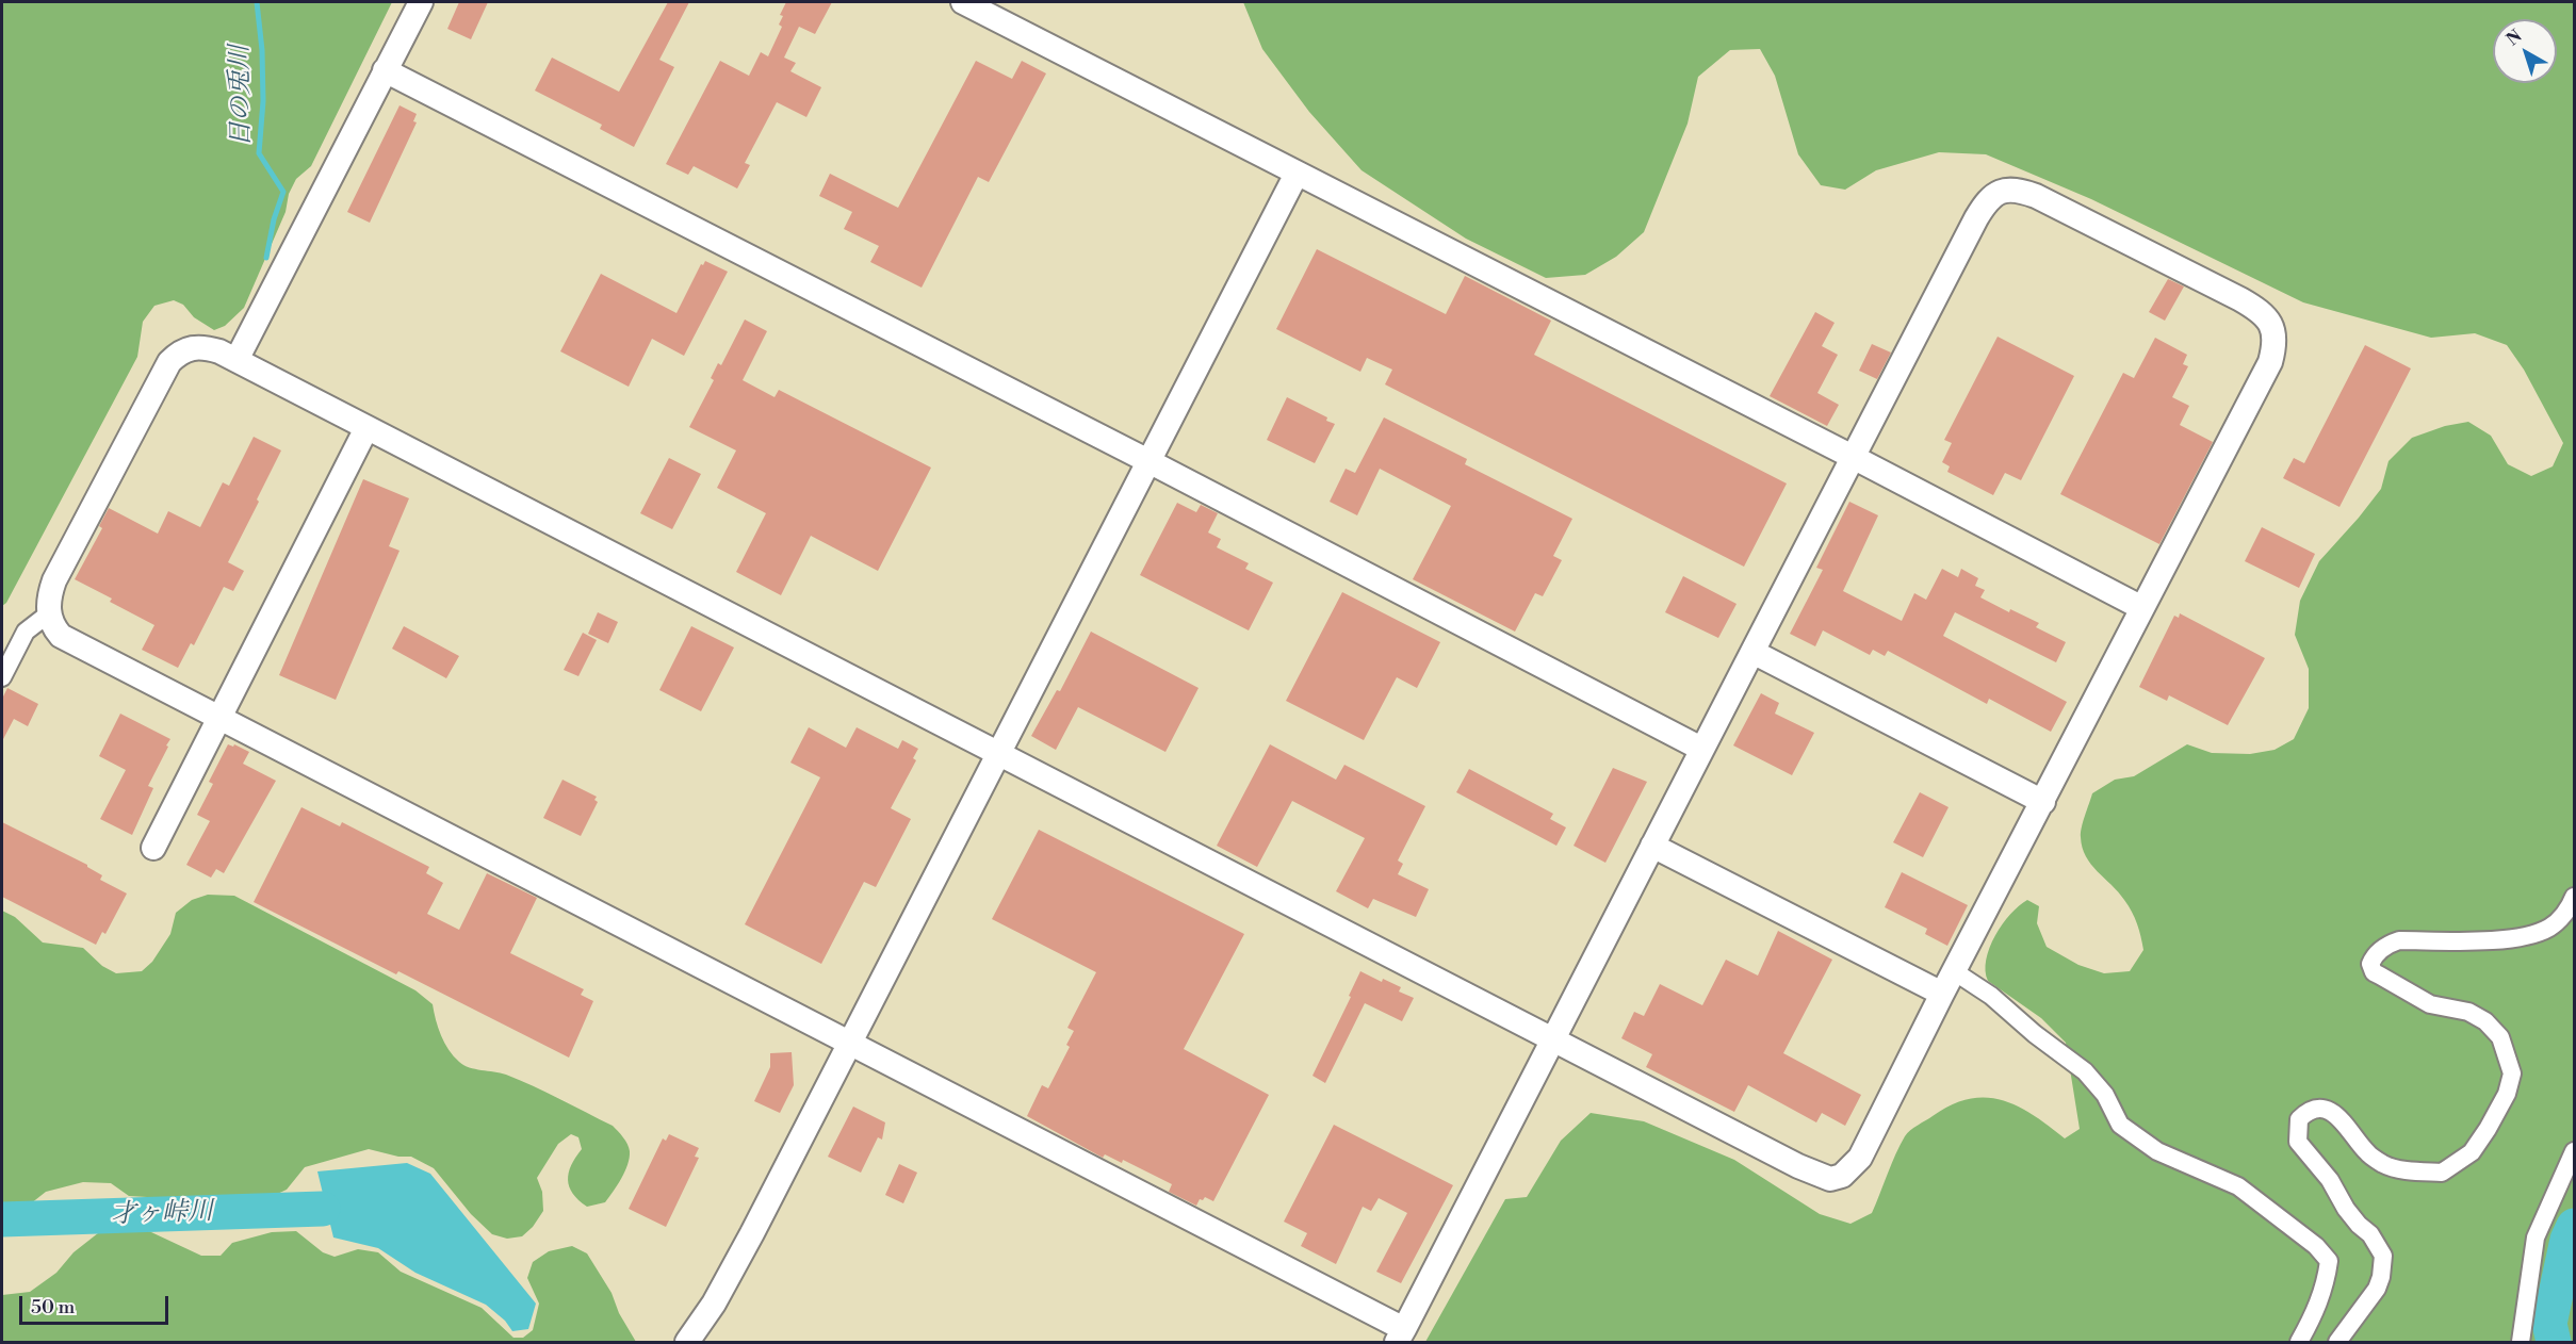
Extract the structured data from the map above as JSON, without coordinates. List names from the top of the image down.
{
  "water": ["日の兎川", "才ヶ峠川"],
  "scale_bar": "50 m",
  "north": "top left"
}
